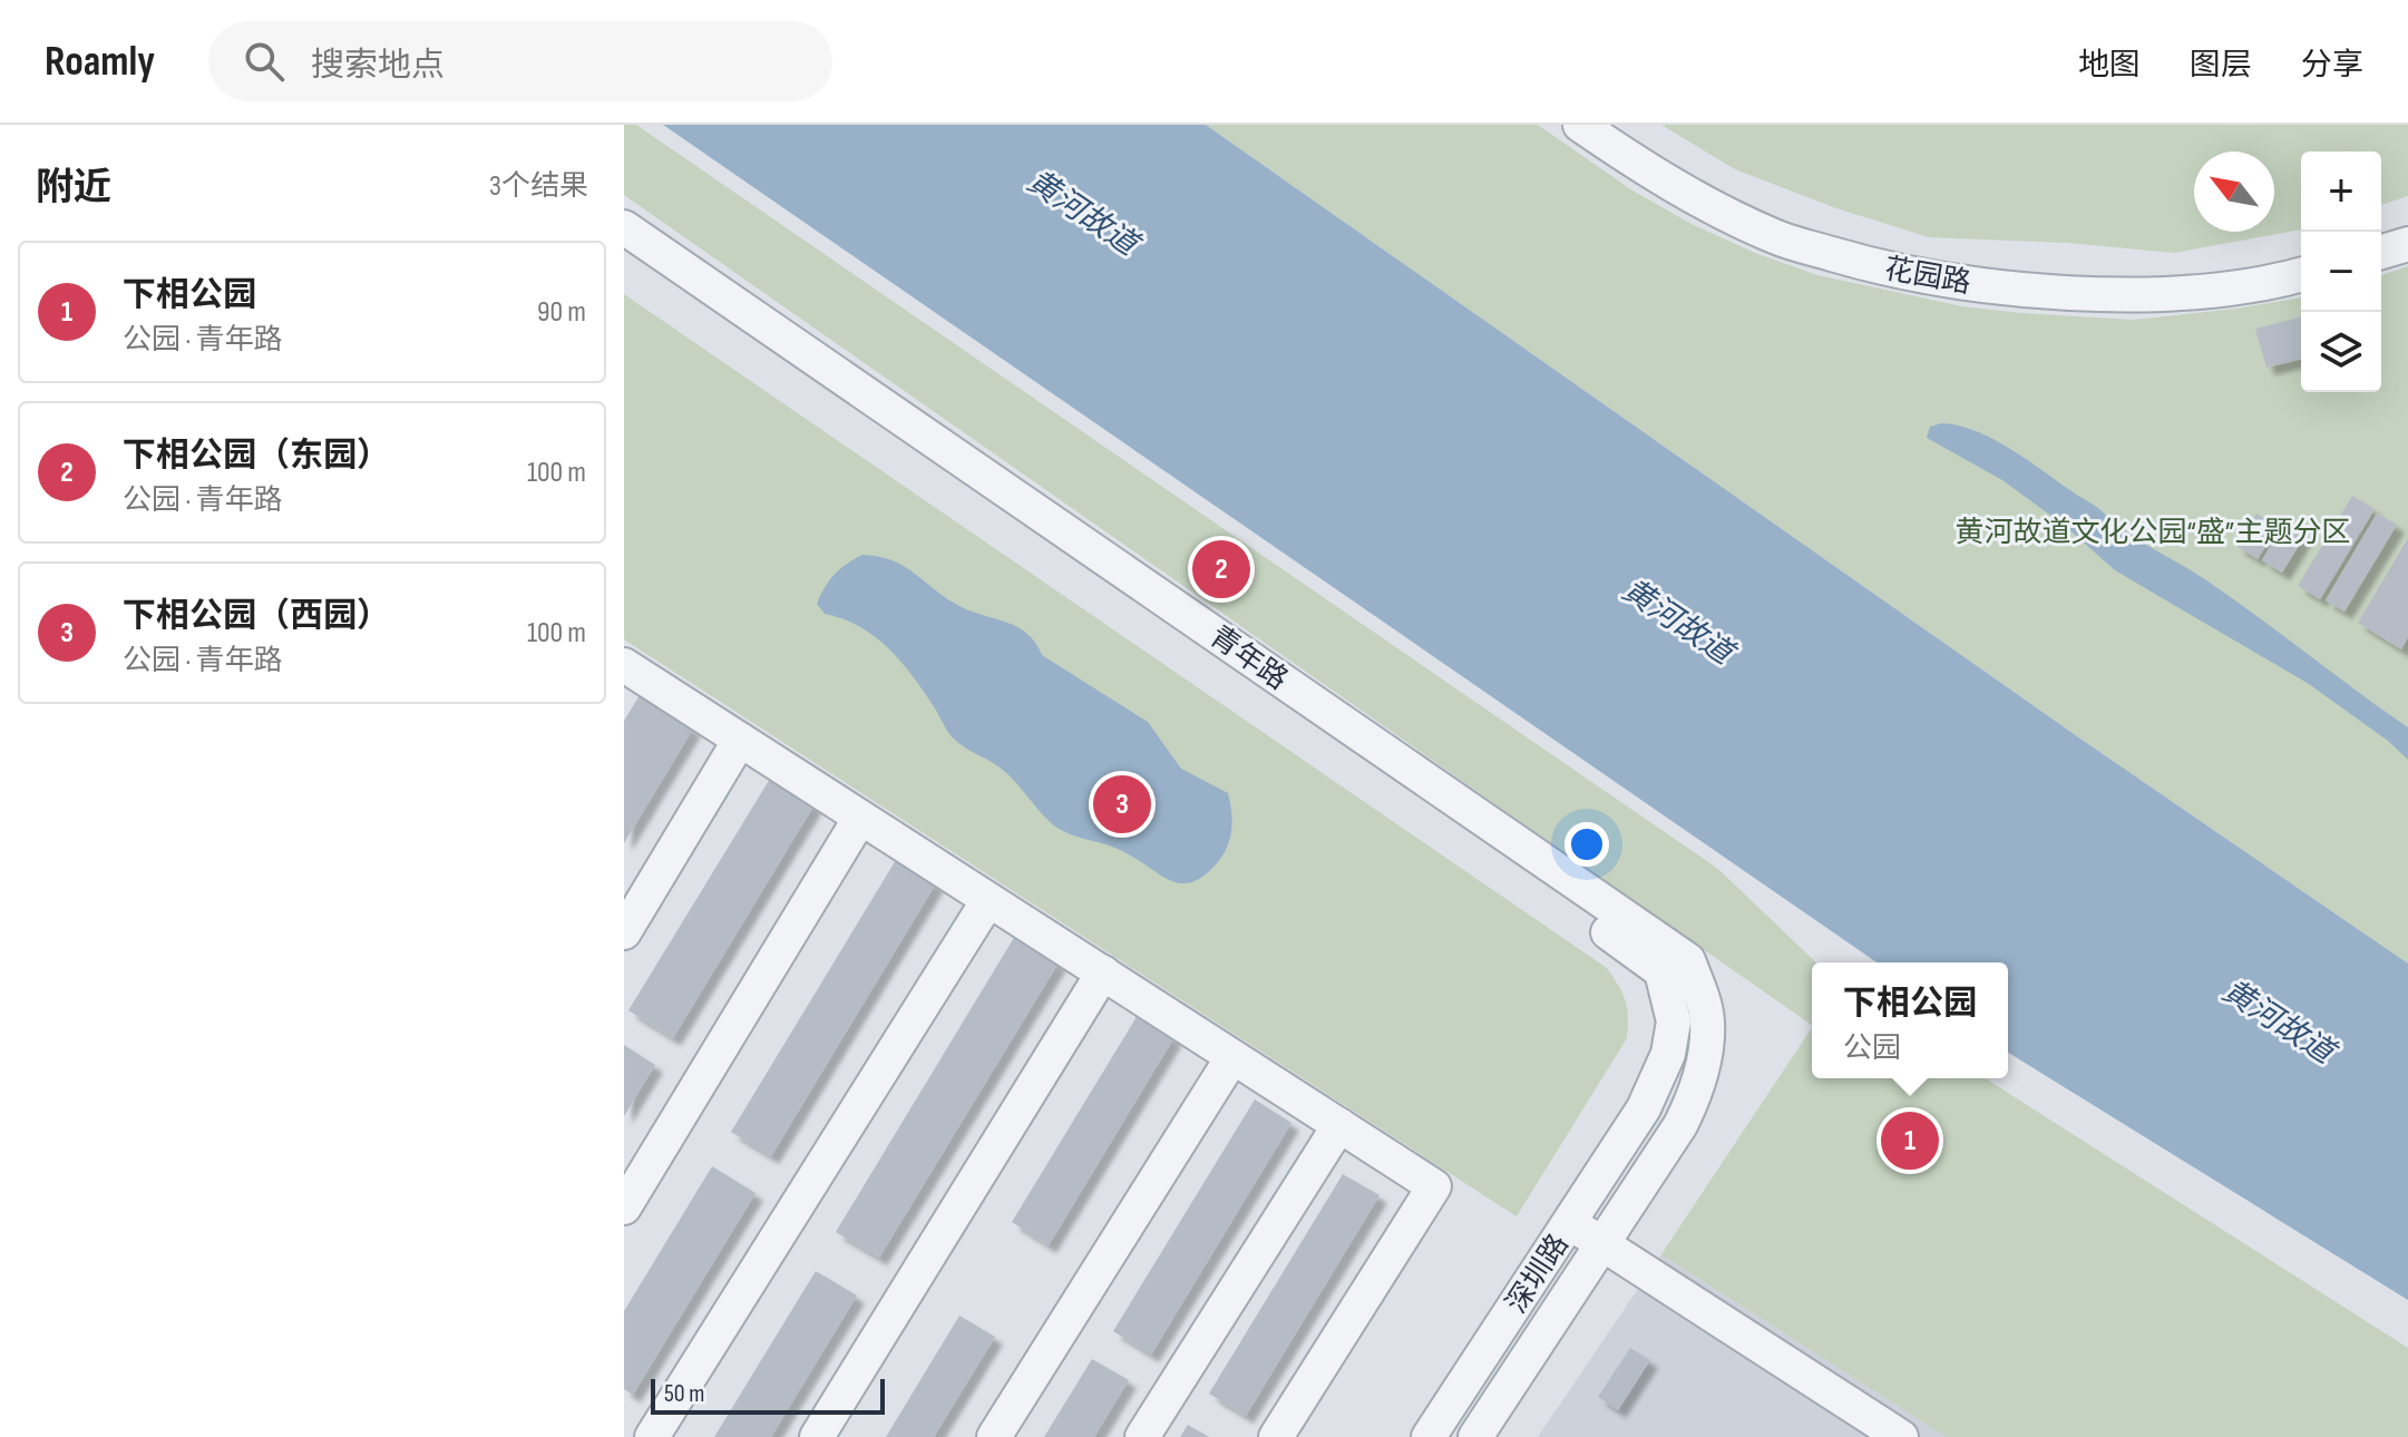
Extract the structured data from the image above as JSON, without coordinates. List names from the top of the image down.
{
  "streets": {
    "street": ["花园路", "青年路", "深圳路"]
  },
  "crossings": [
    ["青年路", "深圳路"]
  ],
  "water": ["黄河故道"],
  "parks": ["黄河故道文化公园“盛”主题分区"],
  "scale_bar": "50 m",
  "north": "top left",
  "page": {
    "header": "Roamly",
    "search": "搜索地点",
    "nav": ["地图", "图层", "分享"],
    "heading": ["附近", "3个结果"],
    "map_buttons": ["+", "−"],
    "list": [
      {
        "mark": "1",
        "name": "下相公园",
        "note": "公园 · 青年路",
        "value": "90 m"
      },
      {
        "mark": "2",
        "name": "下相公园（东园）",
        "note": "公园 · 青年路",
        "value": "100 m"
      },
      {
        "mark": "3",
        "name": "下相公园（西园）",
        "note": "公园 · 青年路",
        "value": "100 m"
      }
    ],
    "pins": ["2", "3", "1"],
    "popup": ["下相公园", "公园"],
    "scale": "50 m"
  }
}
